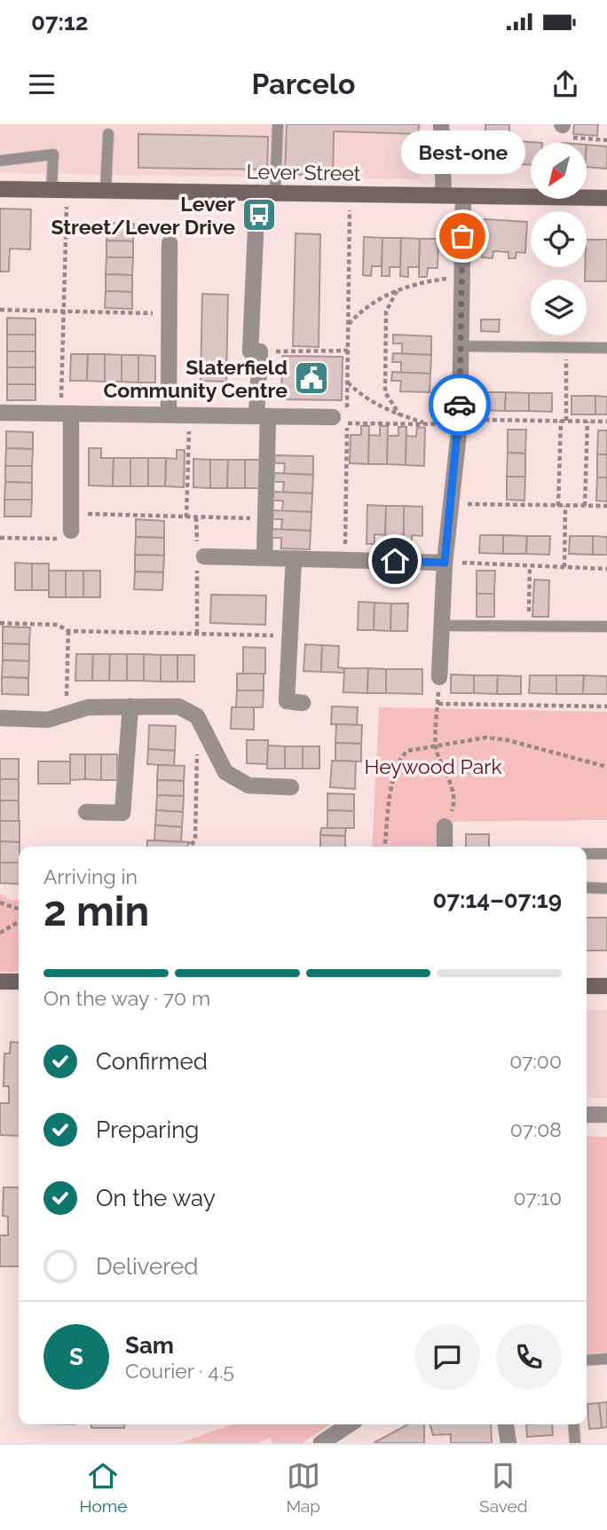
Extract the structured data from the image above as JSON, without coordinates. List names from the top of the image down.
{
  "streets": {
    "street": ["Lever Street"]
  },
  "parks": ["Heywood Park"],
  "places": {
    "bus stop": ["Lever Street/Lever Drive"],
    "other": ["Best-one"],
    "public building": ["Slaterfield Community Centre"]
  },
  "north": "bottom left",
  "page": {
    "status": "07:12",
    "header": "Parcelo",
    "bubble": "Best-one",
    "heading": ["2 min", "Arriving in", "07:14–07:19"],
    "panel": ["Sam", "Courier · 4.5"],
    "bar": "On the way · 70 m",
    "list": [
      ["Confirmed", "07:00"],
      ["Preparing", "07:08"],
      ["On the way", "07:10"],
      "Delivered"
    ],
    "round": "S",
    "tabs": ["Home", "Map", "Saved"]
  }
}
